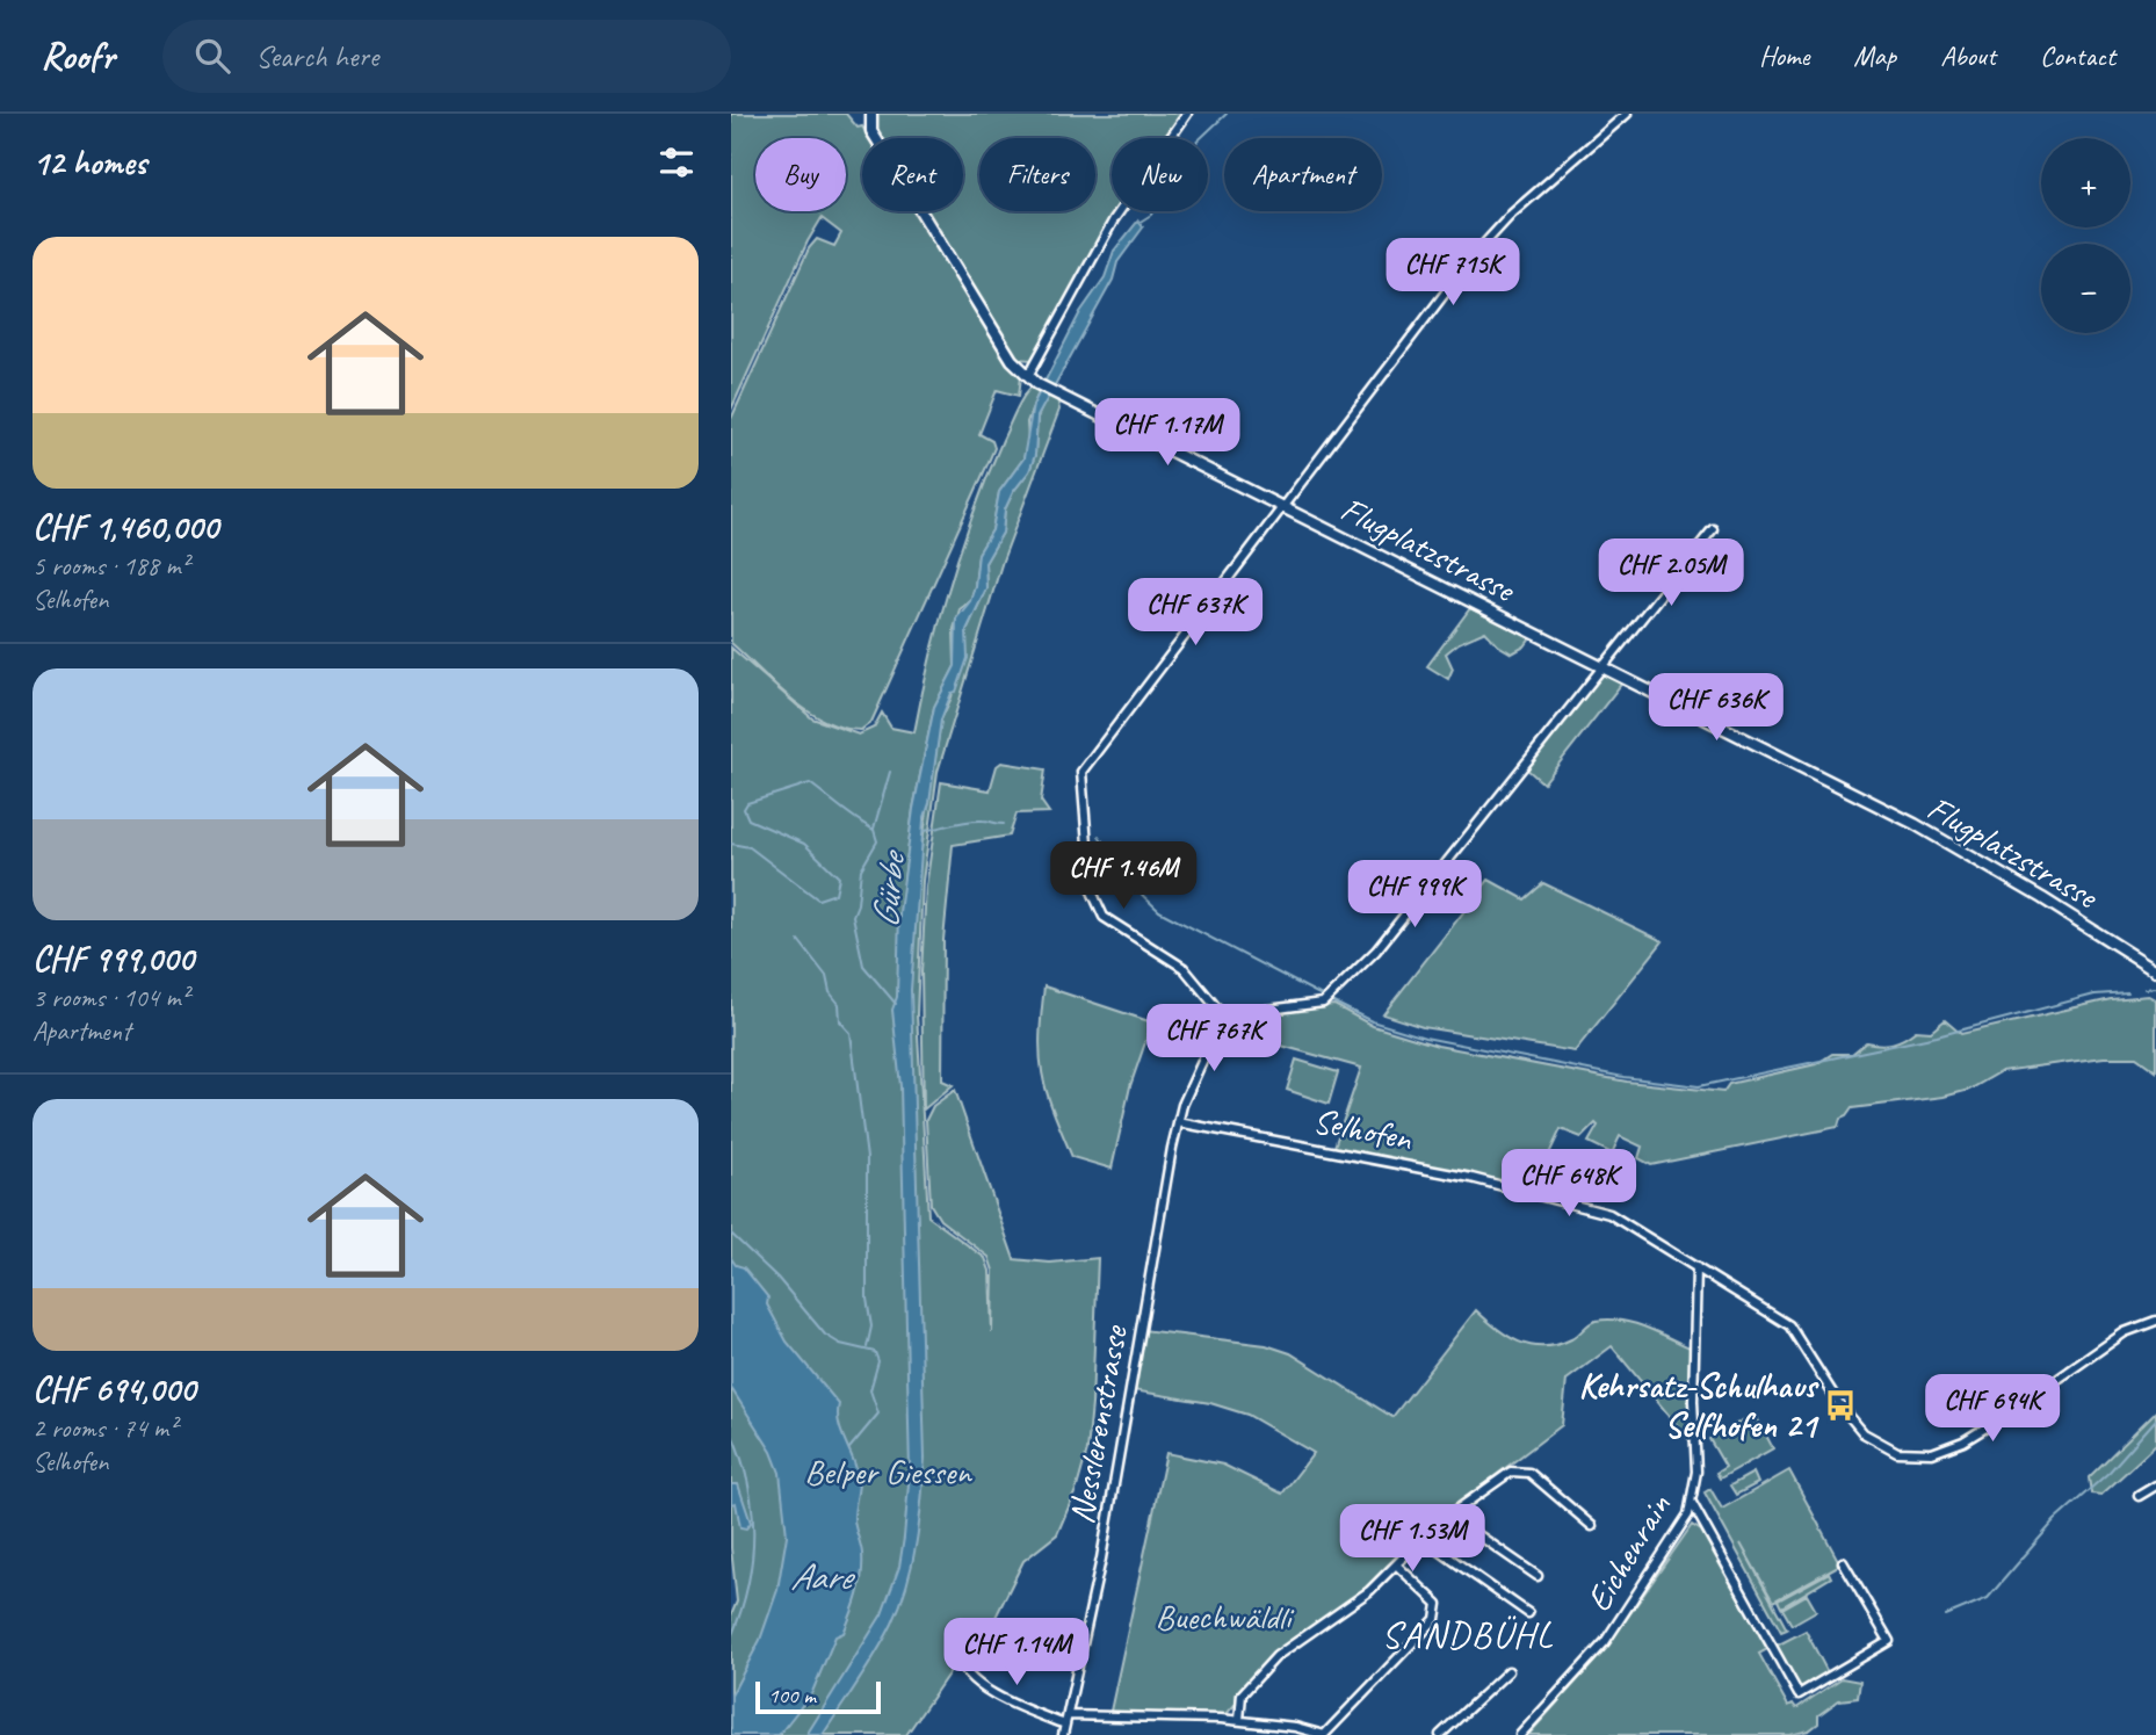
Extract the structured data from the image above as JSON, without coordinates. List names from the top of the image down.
{
  "streets": {
    "street": [
      "Flugplatzstrasse",
      "Selhofen",
      "Nesslerenstrasse",
      "Eichenrain"
    ]
  },
  "crossings": [
    ["Selhofen", "Nesslerenstrasse"],
    ["Selhofen", "Eichenrain"]
  ],
  "districts": ["SANDBÜHL"],
  "water": ["Gürbe", "Aare"],
  "parks": ["Belper Giessen", "Buechwäldli"],
  "places": {
    "bus stop": ["Kehrsatz-Schulhaus Selfhofen 21"]
  },
  "scale_bar": "100 m",
  "page": {
    "header": "Roofr",
    "search": "Search here",
    "nav": [
      "Home",
      "Map",
      "About",
      "Contact"
    ],
    "heading": "12 homes",
    "map_buttons": ["+", "−"],
    "chip": [
      "Buy",
      "Rent",
      "Filters",
      "New",
      "Apartment"
    ],
    "list": [
      {
        "name": "CHF 1,460,000",
        "note": "5 rooms · 188 m² · Selhofen"
      },
      {
        "name": "CHF 999,000",
        "note": "3 rooms · 104 m² · Apartment"
      },
      {
        "name": "CHF 694,000",
        "note": "2 rooms · 74 m² · Selhofen"
      }
    ],
    "price": [
      "CHF 715K",
      "CHF 1.17M",
      "CHF 2.05M",
      "CHF 637K",
      "CHF 636K",
      "CHF 1.46M",
      "CHF 999K",
      "CHF 767K",
      "CHF 648K",
      "CHF 694K",
      "CHF 1.53M",
      "CHF 1.14M"
    ],
    "scale": "100 m"
  }
}
